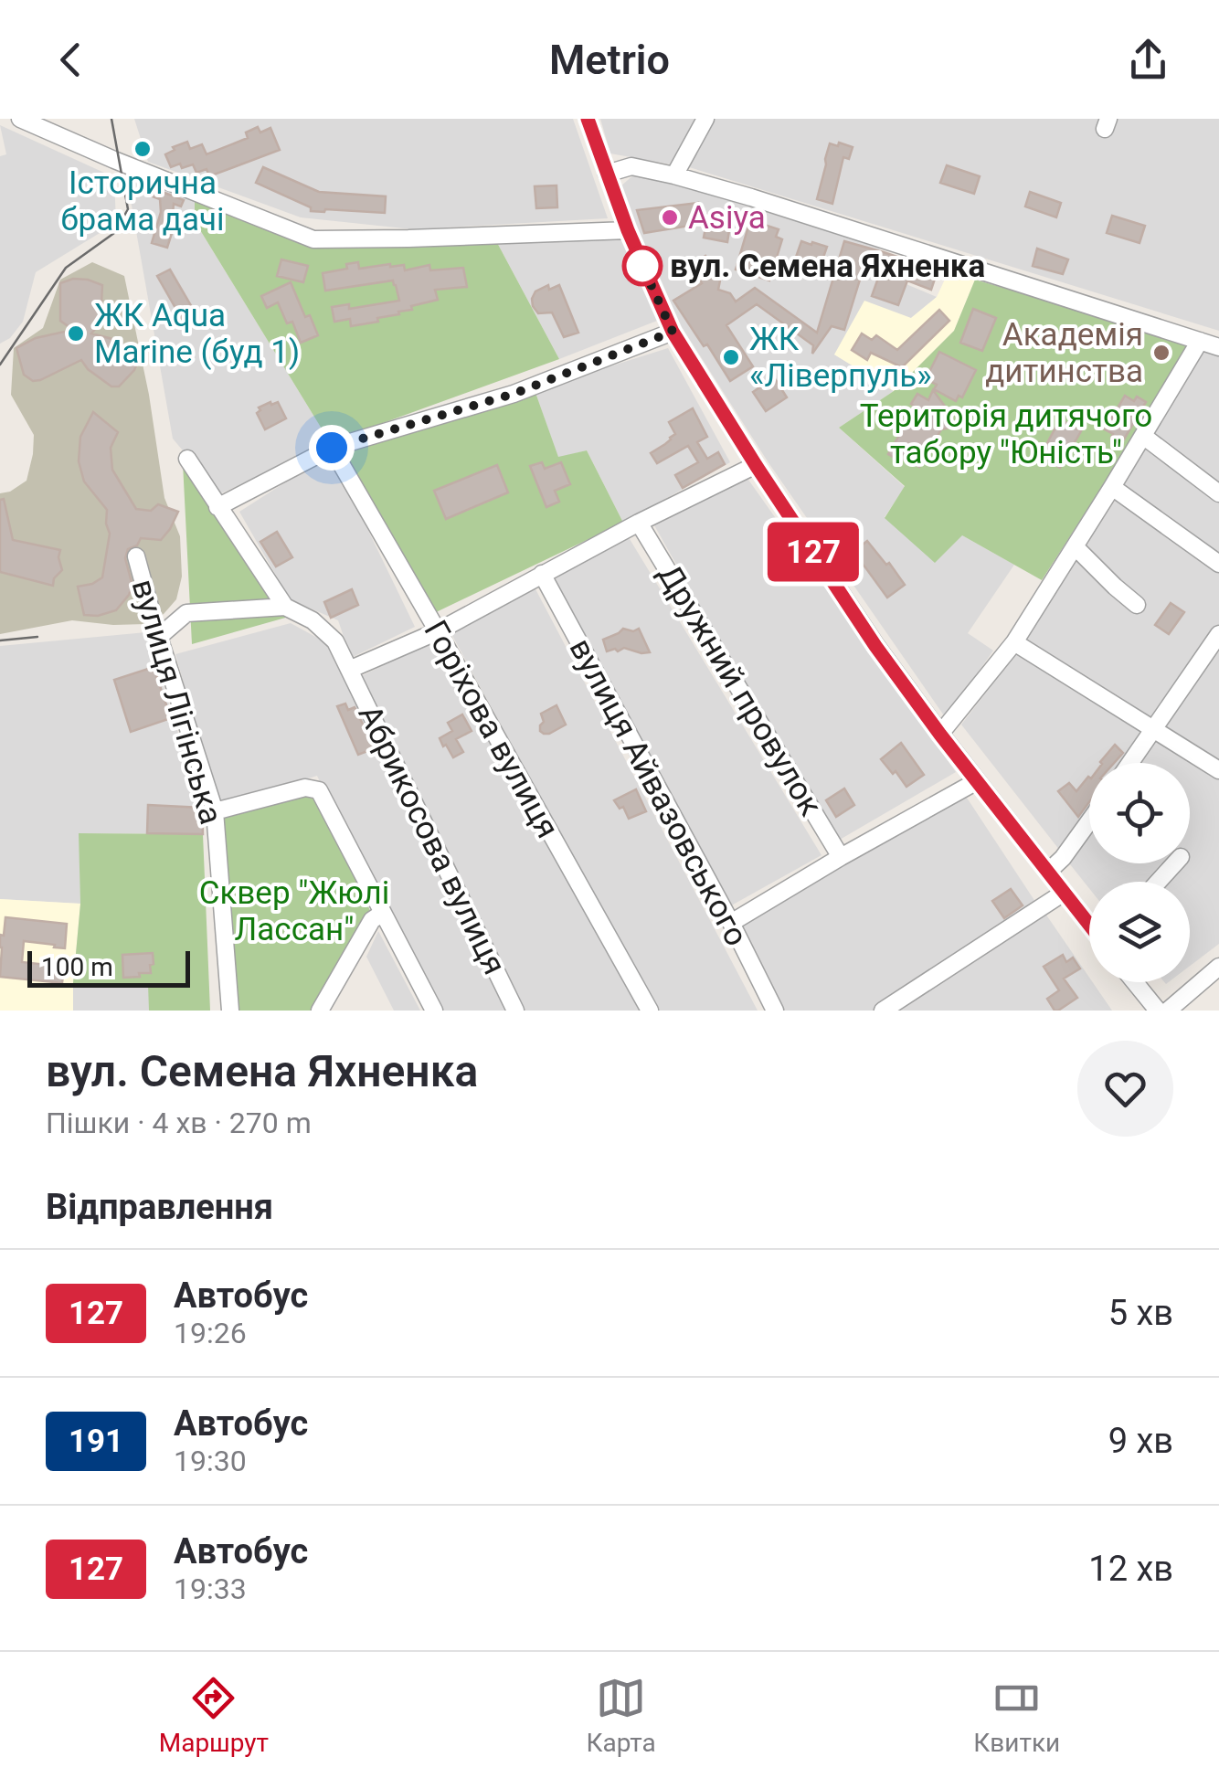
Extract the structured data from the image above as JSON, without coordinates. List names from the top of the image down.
{
  "streets": {
    "street": [
      "Дружний провулок",
      "вулиця Лігінська",
      "Горіхова вулиця",
      "вулиця Айвазовського",
      "Абрикосова вулиця"
    ]
  },
  "parks": ["Територія дитячого табору \"Юність\"", "Сквер \"Жюлі Лассан\""],
  "places": [
    "Історична брама дачі",
    "Asiya",
    "вул. Семена Яхненка",
    "ЖК Aqua Marine (буд 1)",
    "Академія дитинства",
    "ЖК «Ліверпуль»"
  ],
  "lines": ["bus line 127"],
  "scale_bar": "100 m",
  "page": {
    "header": "Metrio",
    "on_map": "127",
    "scale": "100 m",
    "heading": [
      ["вул. Семена Яхненка", "Пішки · 4 хв · 270 m"],
      "Відправлення"
    ],
    "list": [
      {
        "mark": "127",
        "name": "Автобус",
        "note": "19:26",
        "value": "5 хв"
      },
      {
        "mark": "191",
        "name": "Автобус",
        "note": "19:30",
        "value": "9 хв"
      },
      {
        "mark": "127",
        "name": "Автобус",
        "note": "19:33",
        "value": "12 хв"
      }
    ],
    "tabs": ["Маршрут", "Карта", "Квитки"]
  }
}
